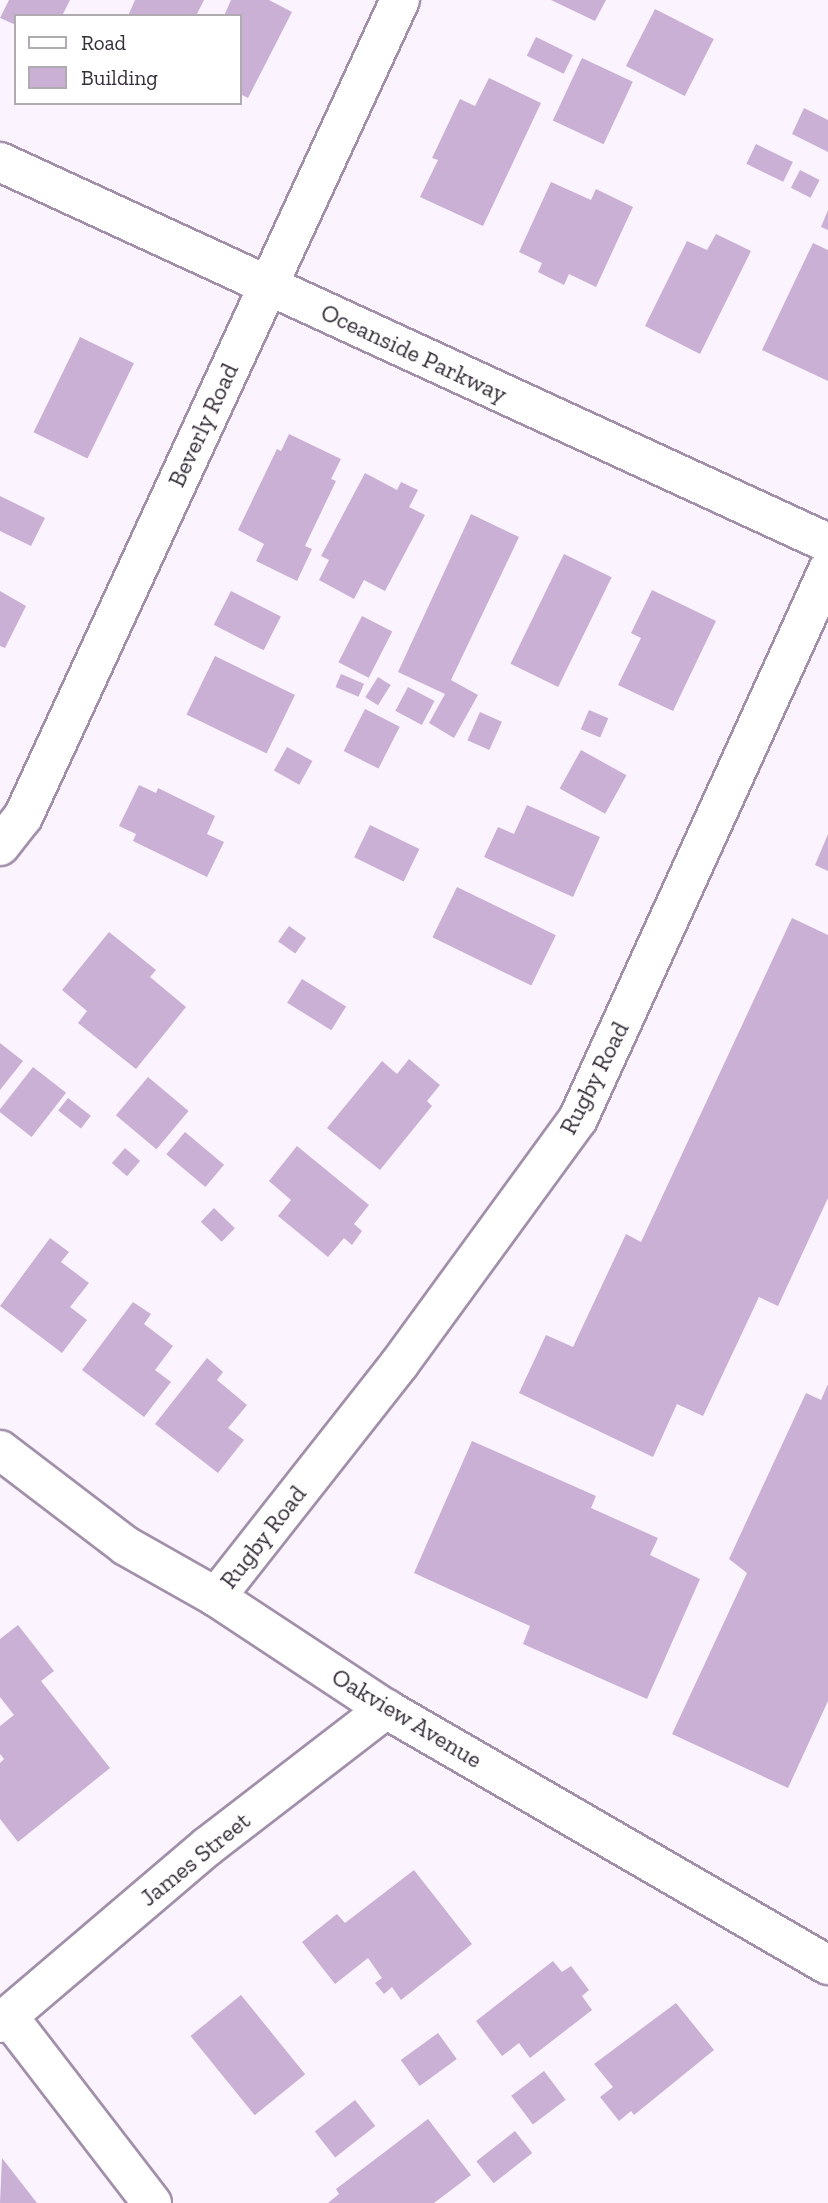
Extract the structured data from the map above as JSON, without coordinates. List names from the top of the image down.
{
  "streets": {
    "street": [
      "Oceanside Parkway",
      "Beverly Road",
      "Rugby Road",
      "Oakview Avenue",
      "James Street"
    ]
  },
  "crossings": [
    ["Oceanside Parkway", "Beverly Road"],
    ["Rugby Road", "Oakview Avenue"],
    ["Oakview Avenue", "James Street"]
  ],
  "legend": ["Road", "Building"]
}
